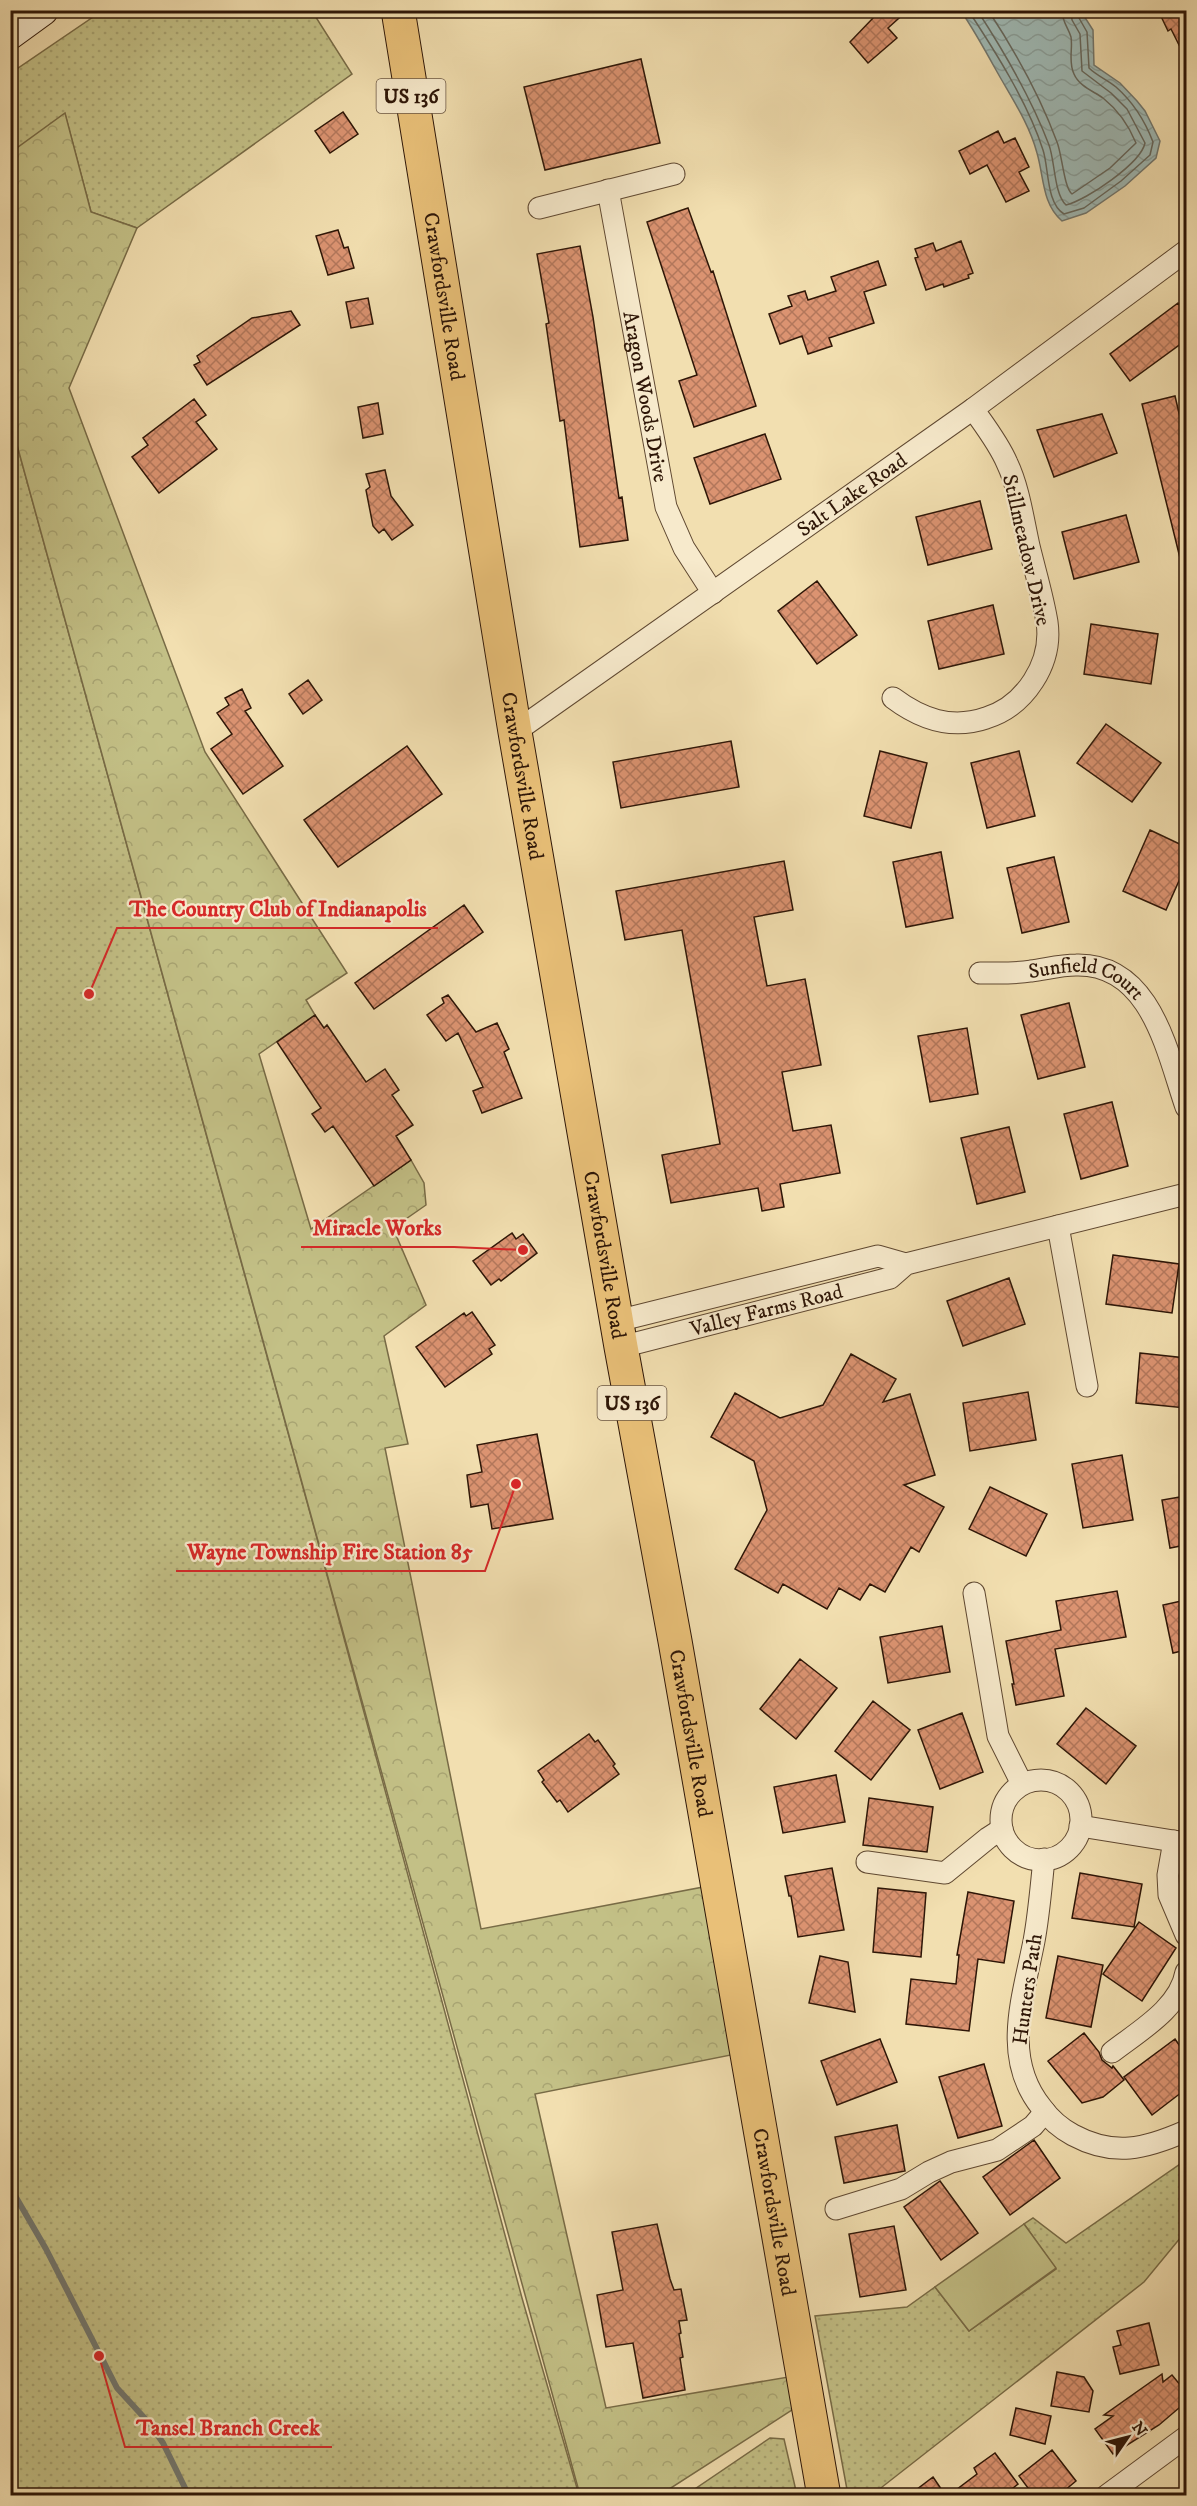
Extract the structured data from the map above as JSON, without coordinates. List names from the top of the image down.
{
  "streets": {
    "main road": ["US 136", "Crawfordsville Road"],
    "street": [
      "Aragon Woods Drive",
      "Salt Lake Road",
      "Stillmeadow Drive",
      "Sunfield Court",
      "Valley Farms Road",
      "Hunters Path"
    ]
  },
  "crossings": [
    ["Crawfordsville Road", "Salt Lake Road"],
    ["Crawfordsville Road", "Valley Farms Road"],
    ["Aragon Woods Drive", "Salt Lake Road"],
    ["Salt Lake Road", "Stillmeadow Drive"]
  ],
  "places": [
    "The Country Club of Indianapolis",
    "Miracle Works",
    "Wayne Township Fire Station 85",
    "Tansel Branch Creek"
  ],
  "north": "top right"
}
